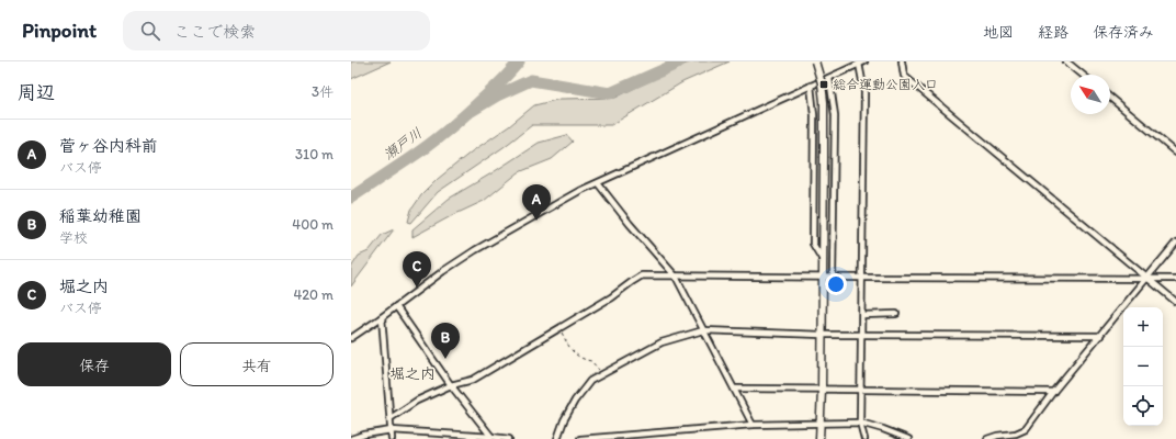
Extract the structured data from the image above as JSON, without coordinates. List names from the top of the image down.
{
  "districts": ["堀之内"],
  "water": ["瀬戸川"],
  "places": {
    "transit": ["総合運動公園入口"]
  },
  "north": "top left",
  "page": {
    "header": "Pinpoint",
    "search": "ここで検索",
    "nav": ["地図", "経路", "保存済み"],
    "heading": ["周辺", "3件"],
    "list": [
      {
        "mark": "A",
        "name": "菅ヶ谷内科前",
        "note": "バス停",
        "value": "310 m"
      },
      {
        "mark": "B",
        "name": "稲葉幼稚園",
        "note": "学校",
        "value": "400 m"
      },
      {
        "mark": "C",
        "name": "堀之内",
        "note": "バス停",
        "value": "420 m"
      }
    ],
    "pins": ["A", "C", "B"],
    "map_buttons": ["+", "−"],
    "buttons": ["保存", "共有"]
  }
}
